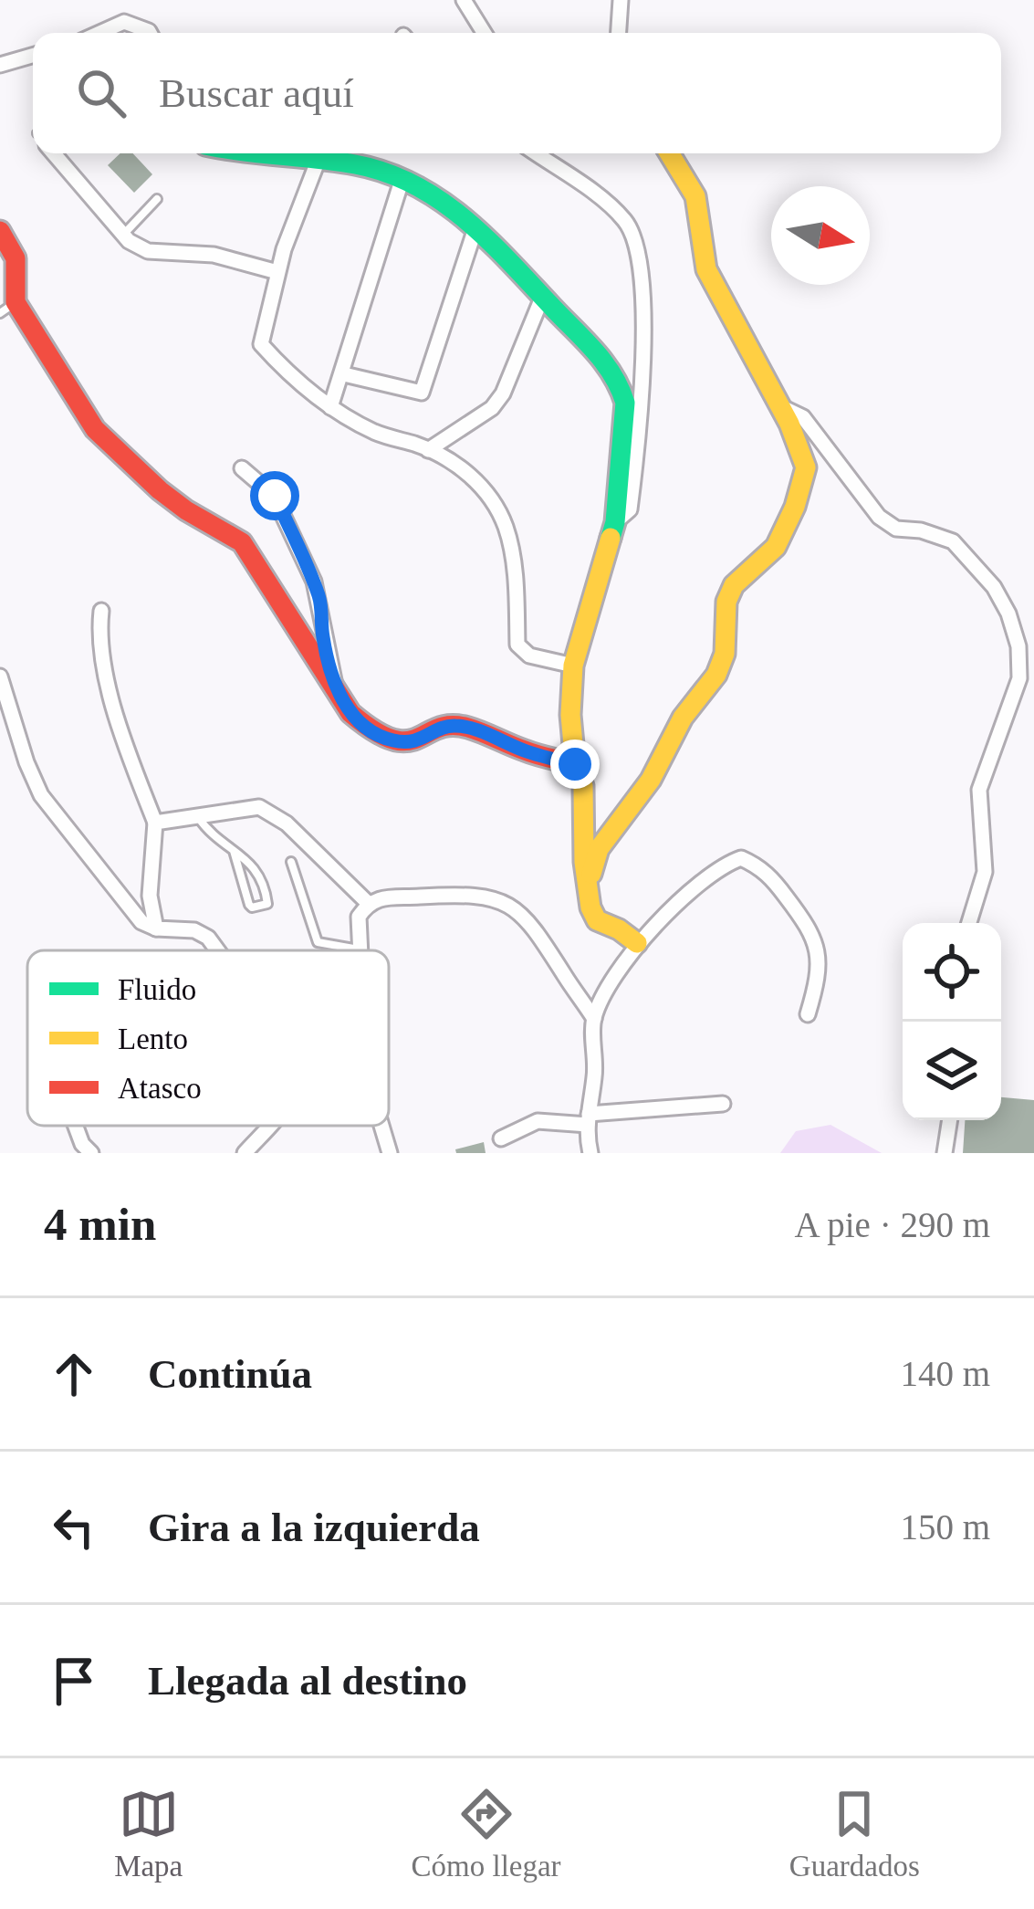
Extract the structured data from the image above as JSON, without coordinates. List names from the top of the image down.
{
  "legend": ["Fluido", "Lento", "Atasco"],
  "north": "right",
  "page": {
    "search": "Buscar aquí",
    "heading": ["4 min", "A pie · 290 m"],
    "list": [
      ["Continúa", "140 m"],
      ["Gira a la izquierda", "150 m"],
      "Llegada al destino"
    ],
    "nav": ["Mapa", "Cómo llegar", "Guardados"]
  }
}
